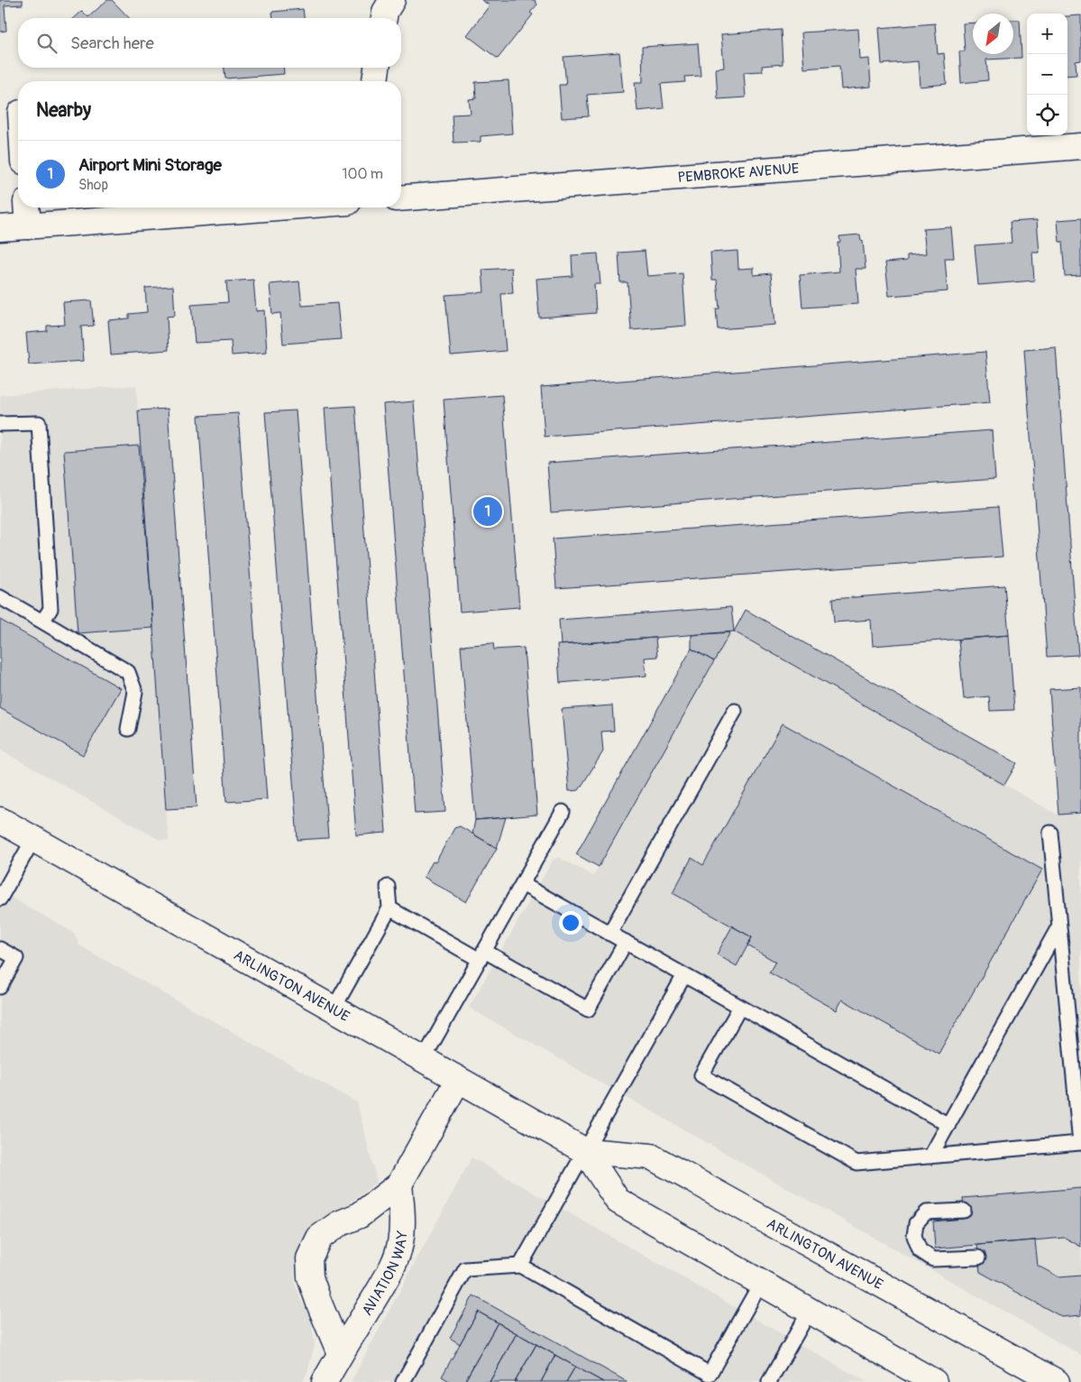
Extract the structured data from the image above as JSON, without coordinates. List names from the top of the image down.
{
  "streets": {
    "street": ["PEMBROKE AVENUE", "ARLINGTON AVENUE", "AVIATION WAY"]
  },
  "north": "bottom left",
  "page": {
    "map_buttons": ["+", "−"],
    "search": "Search here",
    "heading": "Nearby",
    "list": [
      {
        "mark": "1",
        "name": "Airport Mini Storage",
        "note": "Shop",
        "value": "100 m"
      }
    ],
    "pins": "1"
  }
}
